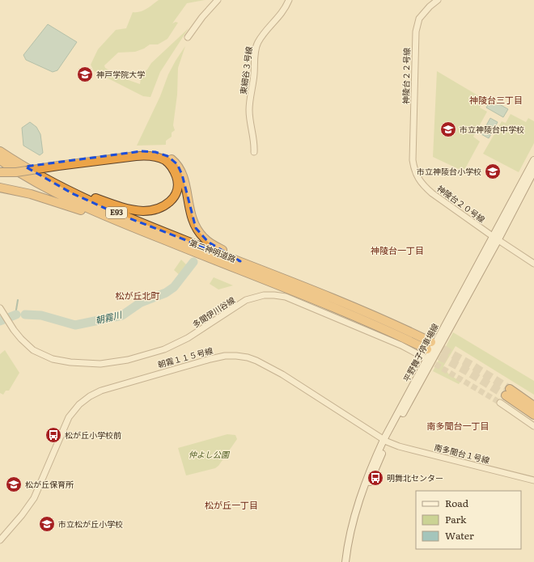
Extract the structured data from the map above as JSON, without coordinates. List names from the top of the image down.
{
  "streets": {
    "highway": ["E93", "第二神明道路"],
    "main road": ["平野舞子停車場線"],
    "street": [
      "東細谷３号線",
      "神陵台２２号線",
      "神陵台２０号線",
      "多聞伊川谷線",
      "朝霧１１５号線",
      "南多聞台１号線"
    ]
  },
  "crossings": [
    ["神陵台２２号線", "神陵台２０号線"],
    ["神陵台２０号線", "平野舞子停車場線"],
    ["平野舞子停車場線", "朝霧１１５号線"],
    ["平野舞子停車場線", "南多聞台１号線"],
    ["朝霧１１５号線", "南多聞台１号線"]
  ],
  "districts": [
    "神陵台三丁目",
    "神陵台一丁目",
    "松が丘北町",
    "南多聞台一丁目",
    "松が丘一丁目"
  ],
  "water": ["朝霧川"],
  "parks": ["仲よし公園"],
  "places": {
    "school or university": [
      "神戸学院大学",
      "市立神陵台中学校",
      "市立神陵台小学校",
      "松が丘保育所",
      "市立松が丘小学校"
    ],
    "bus stop": ["松が丘小学校前", "明舞北センター"]
  },
  "legend": ["Road", "Park", "Water"]
}
